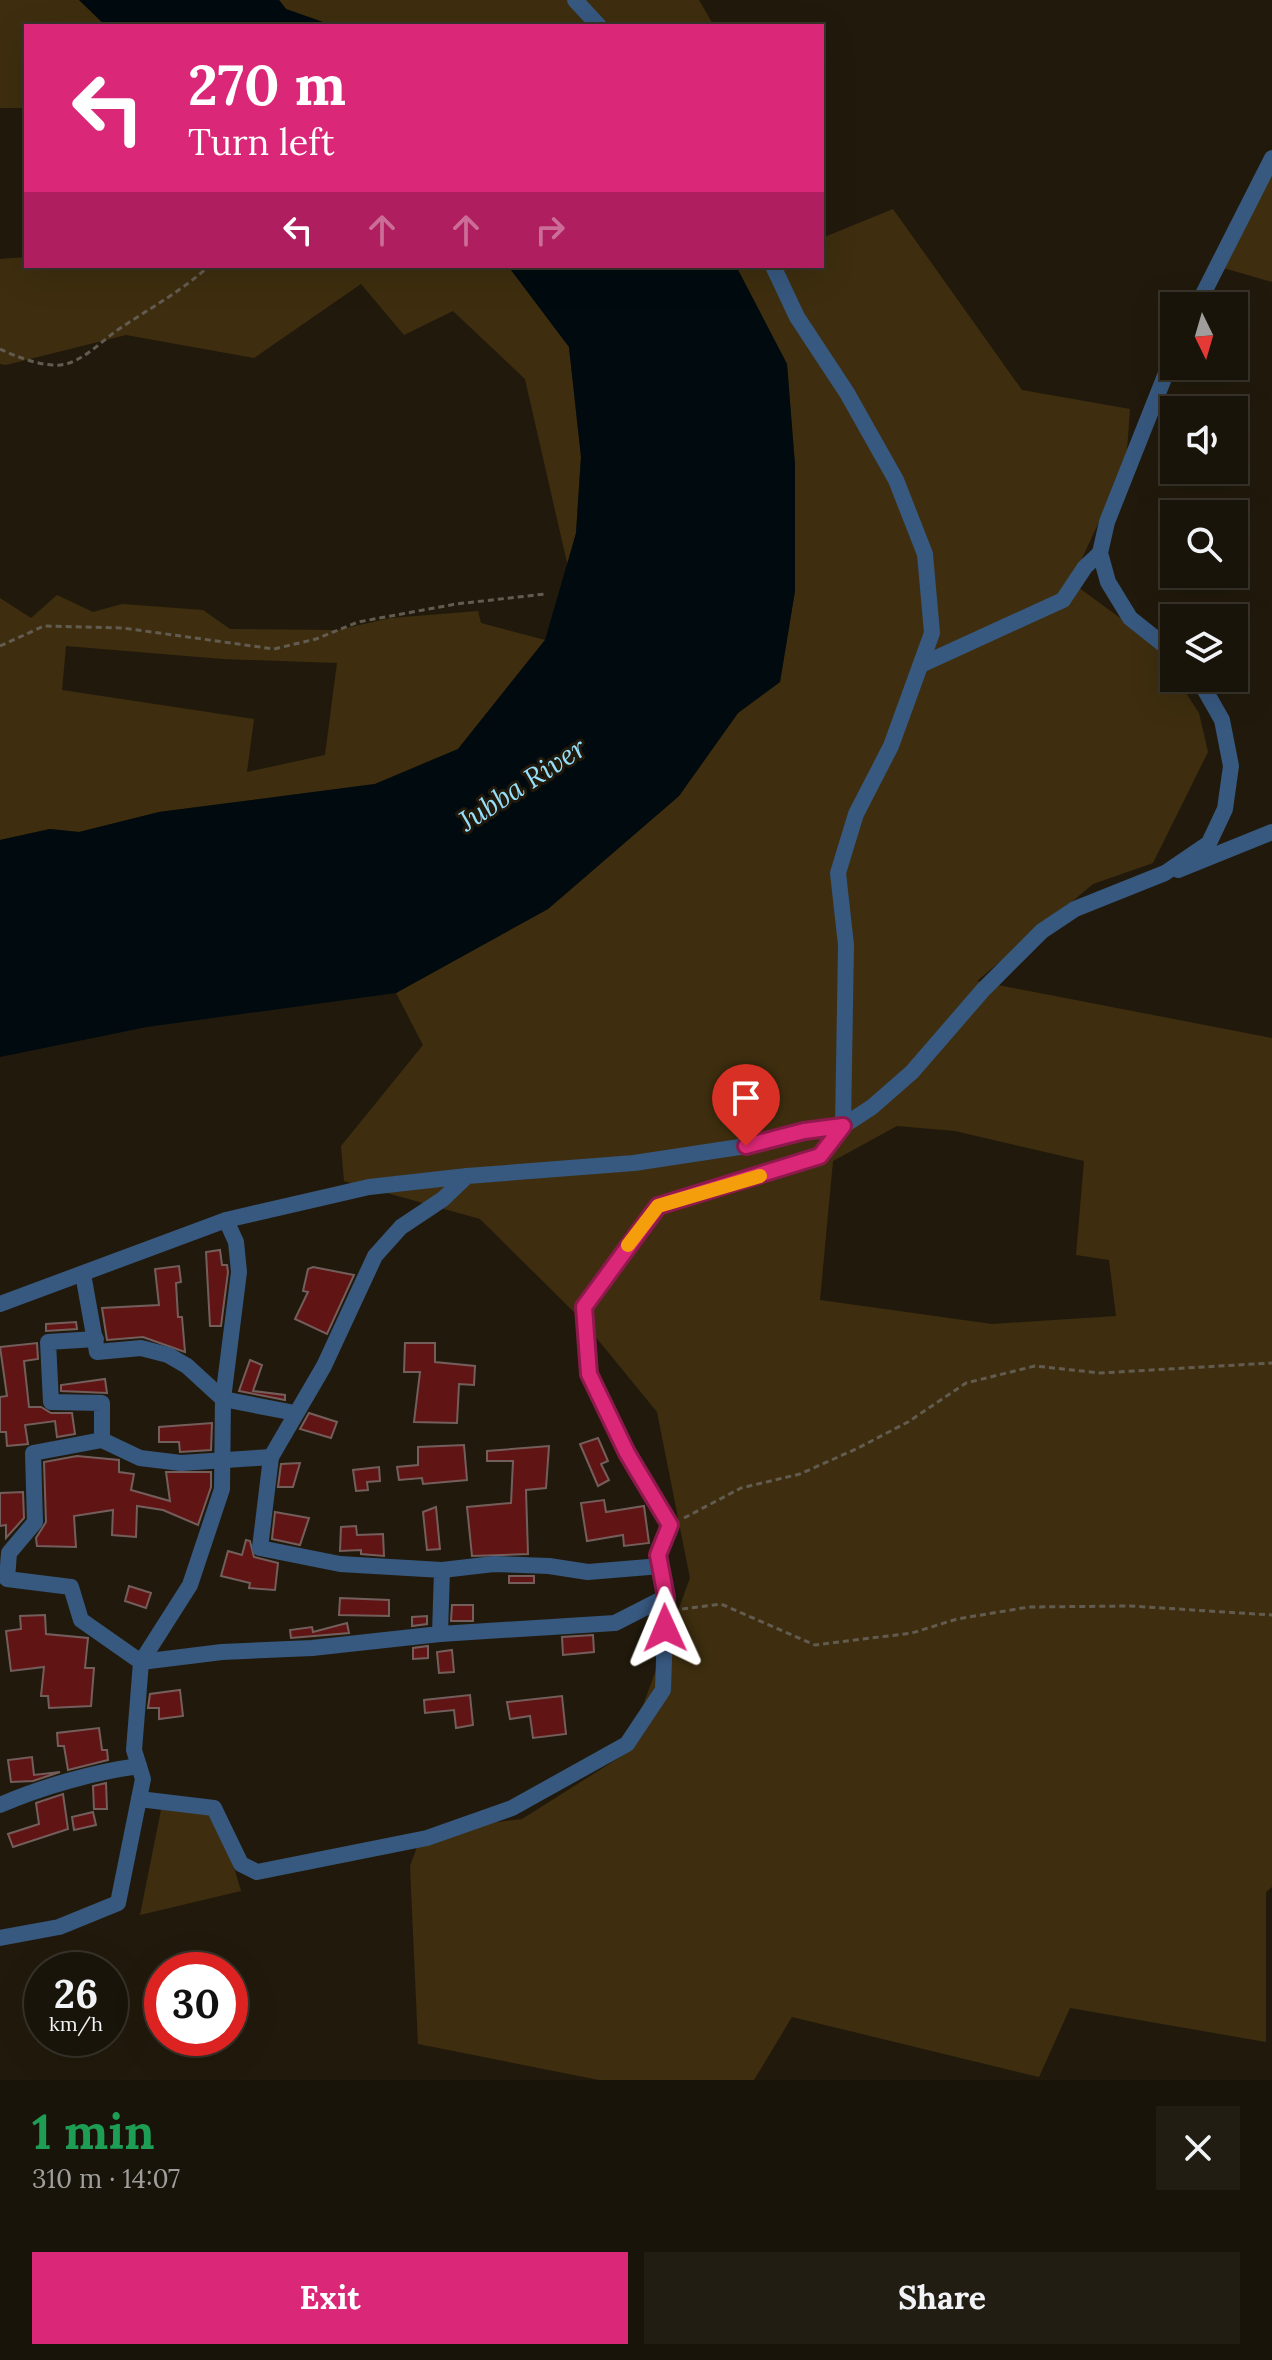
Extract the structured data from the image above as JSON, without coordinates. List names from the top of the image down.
{
  "water": ["Jubba River"],
  "north": "bottom",
  "page": {
    "turn": ["270 m", "Turn left"],
    "speed": "26 km/h",
    "limit": "30",
    "heading": ["1 min", "310 m · 14:07"],
    "buttons": ["Exit", "Share"]
  }
}
